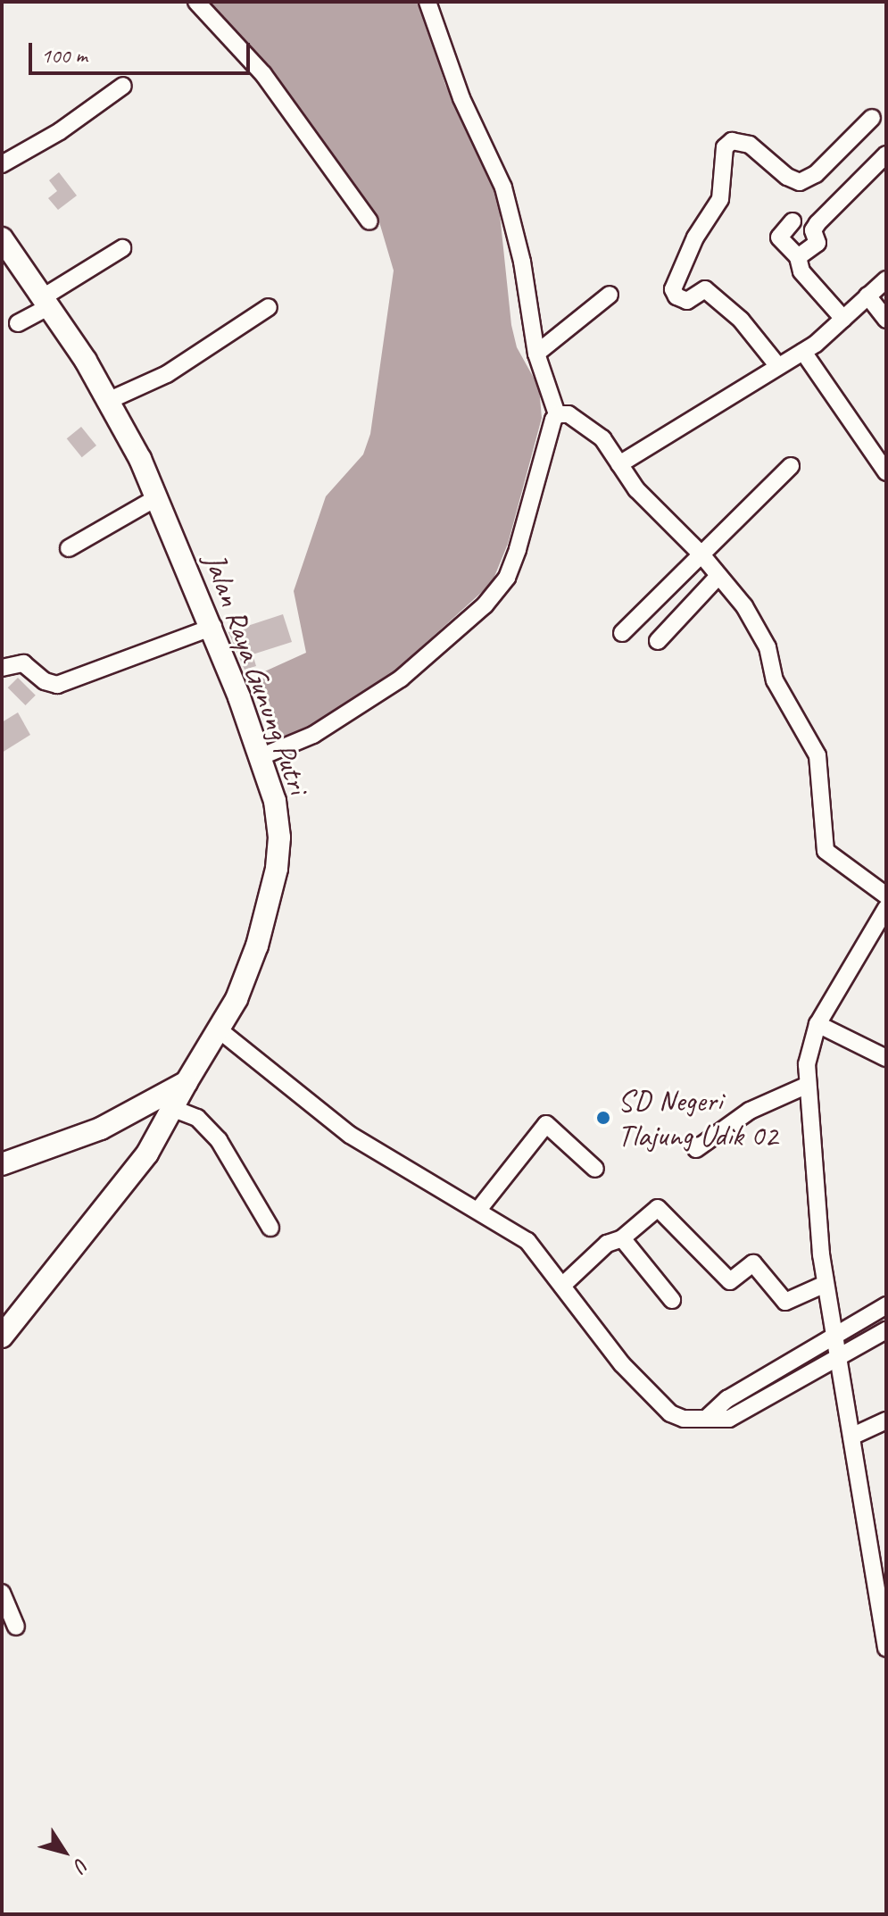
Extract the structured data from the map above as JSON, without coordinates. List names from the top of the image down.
{
  "streets": {
    "main road": ["Jalan Raya Gunung Putri"]
  },
  "places": ["SD Negeri Tlajung Udik 02"],
  "scale_bar": "100 m",
  "north": "bottom right"
}
